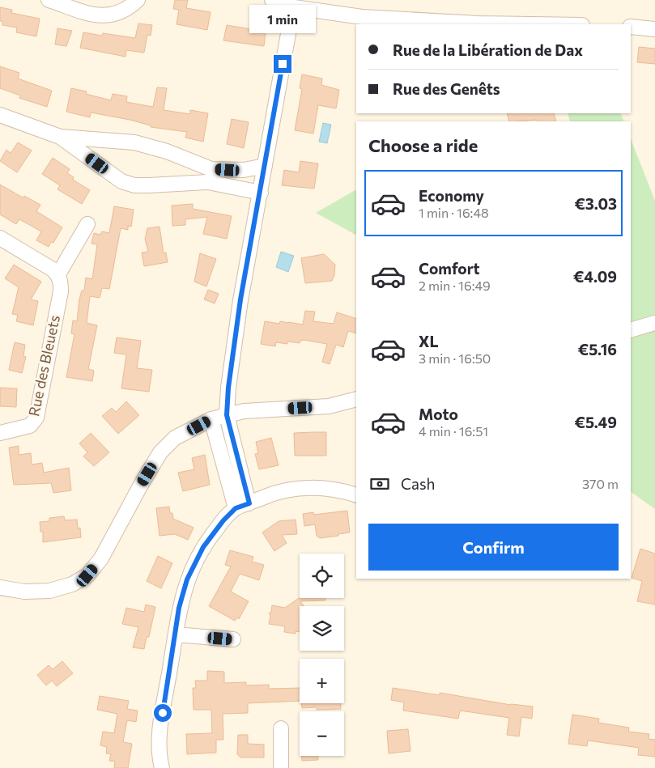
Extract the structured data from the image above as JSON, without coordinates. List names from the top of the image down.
{
  "streets": {
    "street": ["Rue des Bleuets"]
  },
  "page": {
    "bubble": "1 min",
    "banner": ["Rue de la Libération de Dax", "Rue des Genêts"],
    "heading": "Choose a ride",
    "list": [
      {
        "name": "Economy",
        "note": "1 min · 16:48",
        "value": "€3.03"
      },
      {
        "name": "Comfort",
        "note": "2 min · 16:49",
        "value": "€4.09"
      },
      {
        "name": "XL",
        "note": "3 min · 16:50",
        "value": "€5.16"
      },
      {
        "name": "Moto",
        "note": "4 min · 16:51",
        "value": "€5.49"
      }
    ],
    "pay": ["Cash", "370 m"],
    "buttons": "Confirm",
    "map_buttons": ["+", "−"]
  }
}
